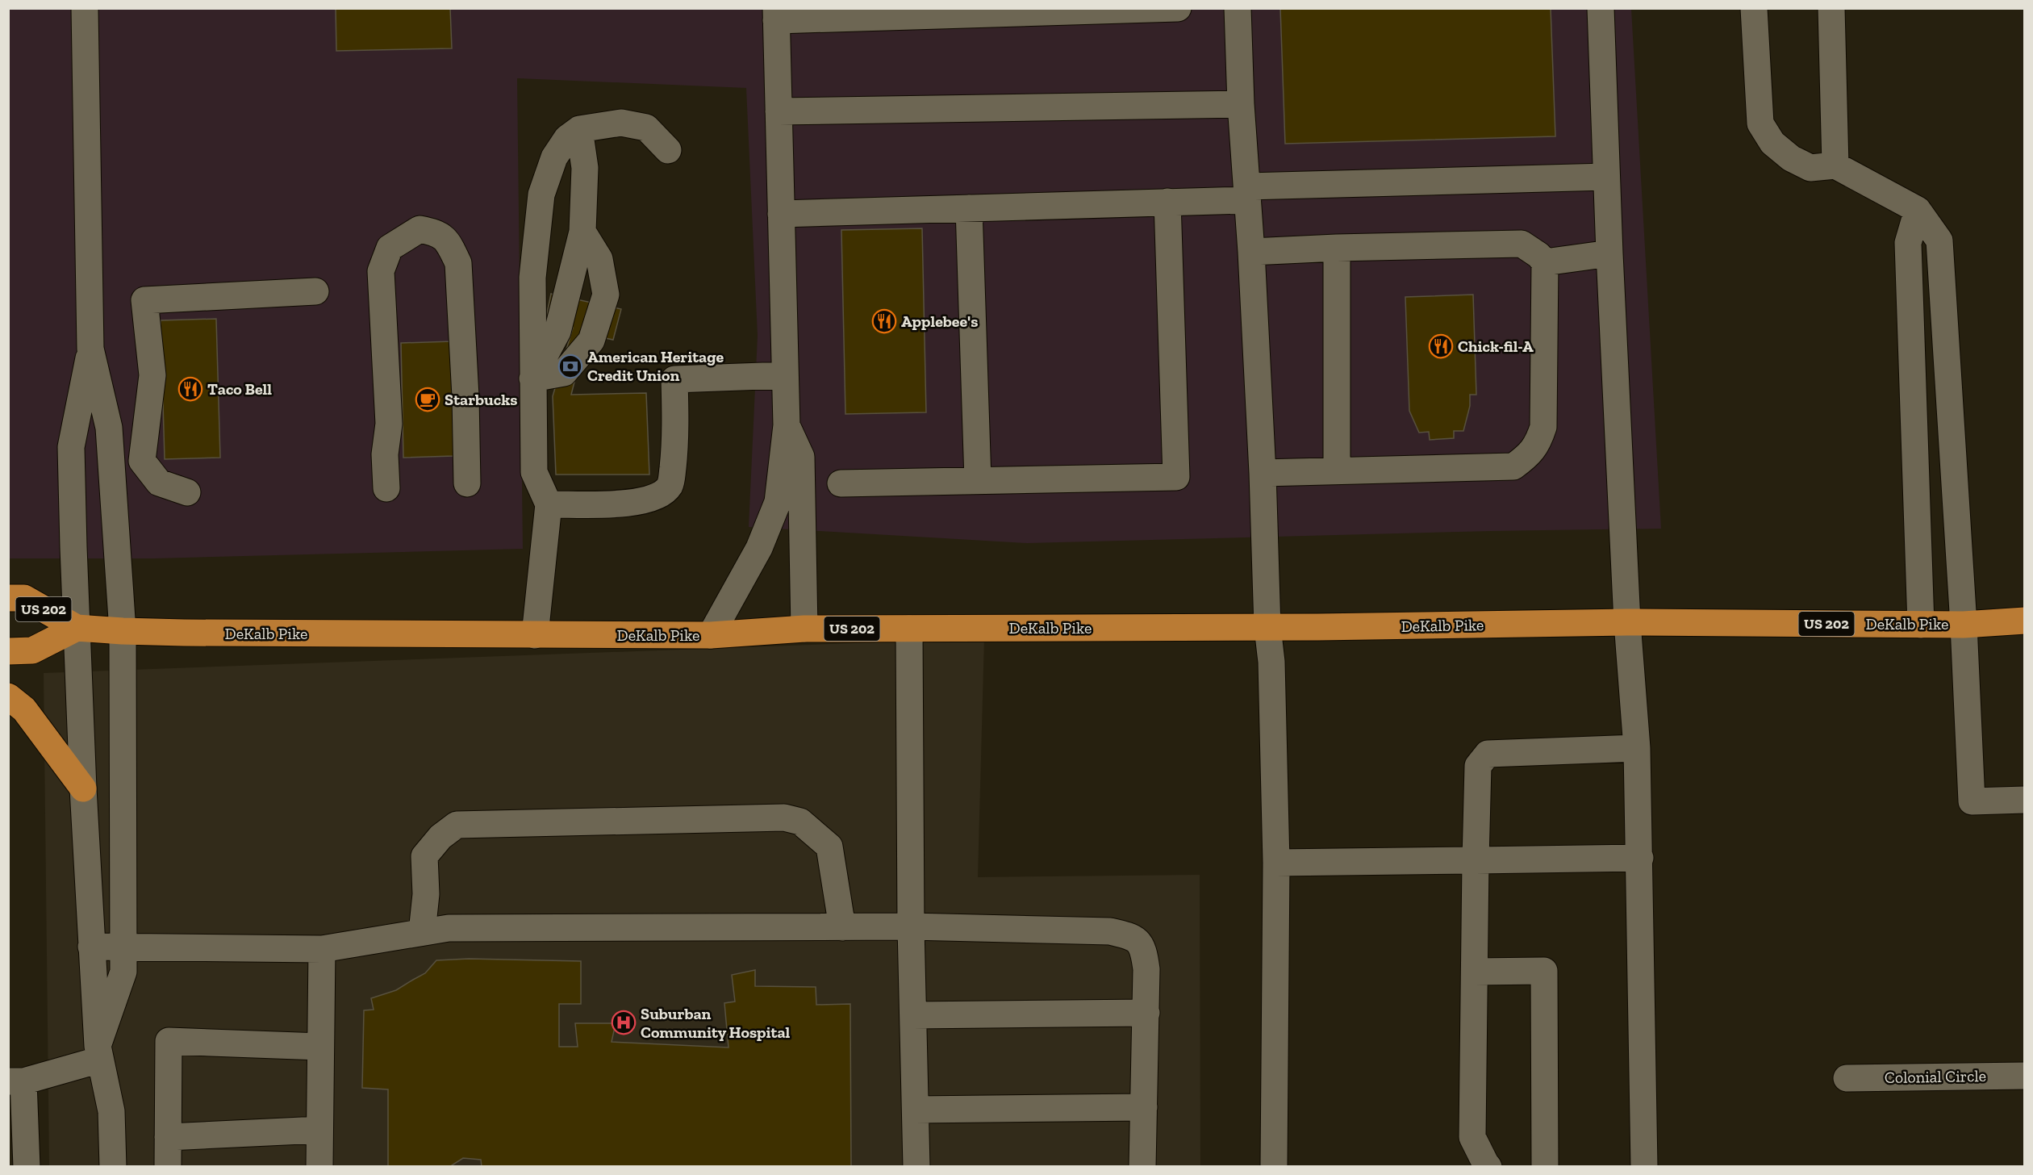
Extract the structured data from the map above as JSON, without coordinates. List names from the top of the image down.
{
  "streets": {
    "highway": ["US 202", "DeKalb Pike"],
    "street": ["Colonial Circle"]
  },
  "crossings": [
    ["US 202", "DeKalb Pike"]
  ],
  "places": {
    "restaurant": ["Applebee's", "Chick-fil-A", "Taco Bell"],
    "bank": ["American Heritage Credit Union"],
    "cafe": ["Starbucks"],
    "hospital": ["Suburban Community Hospital"]
  }
}
